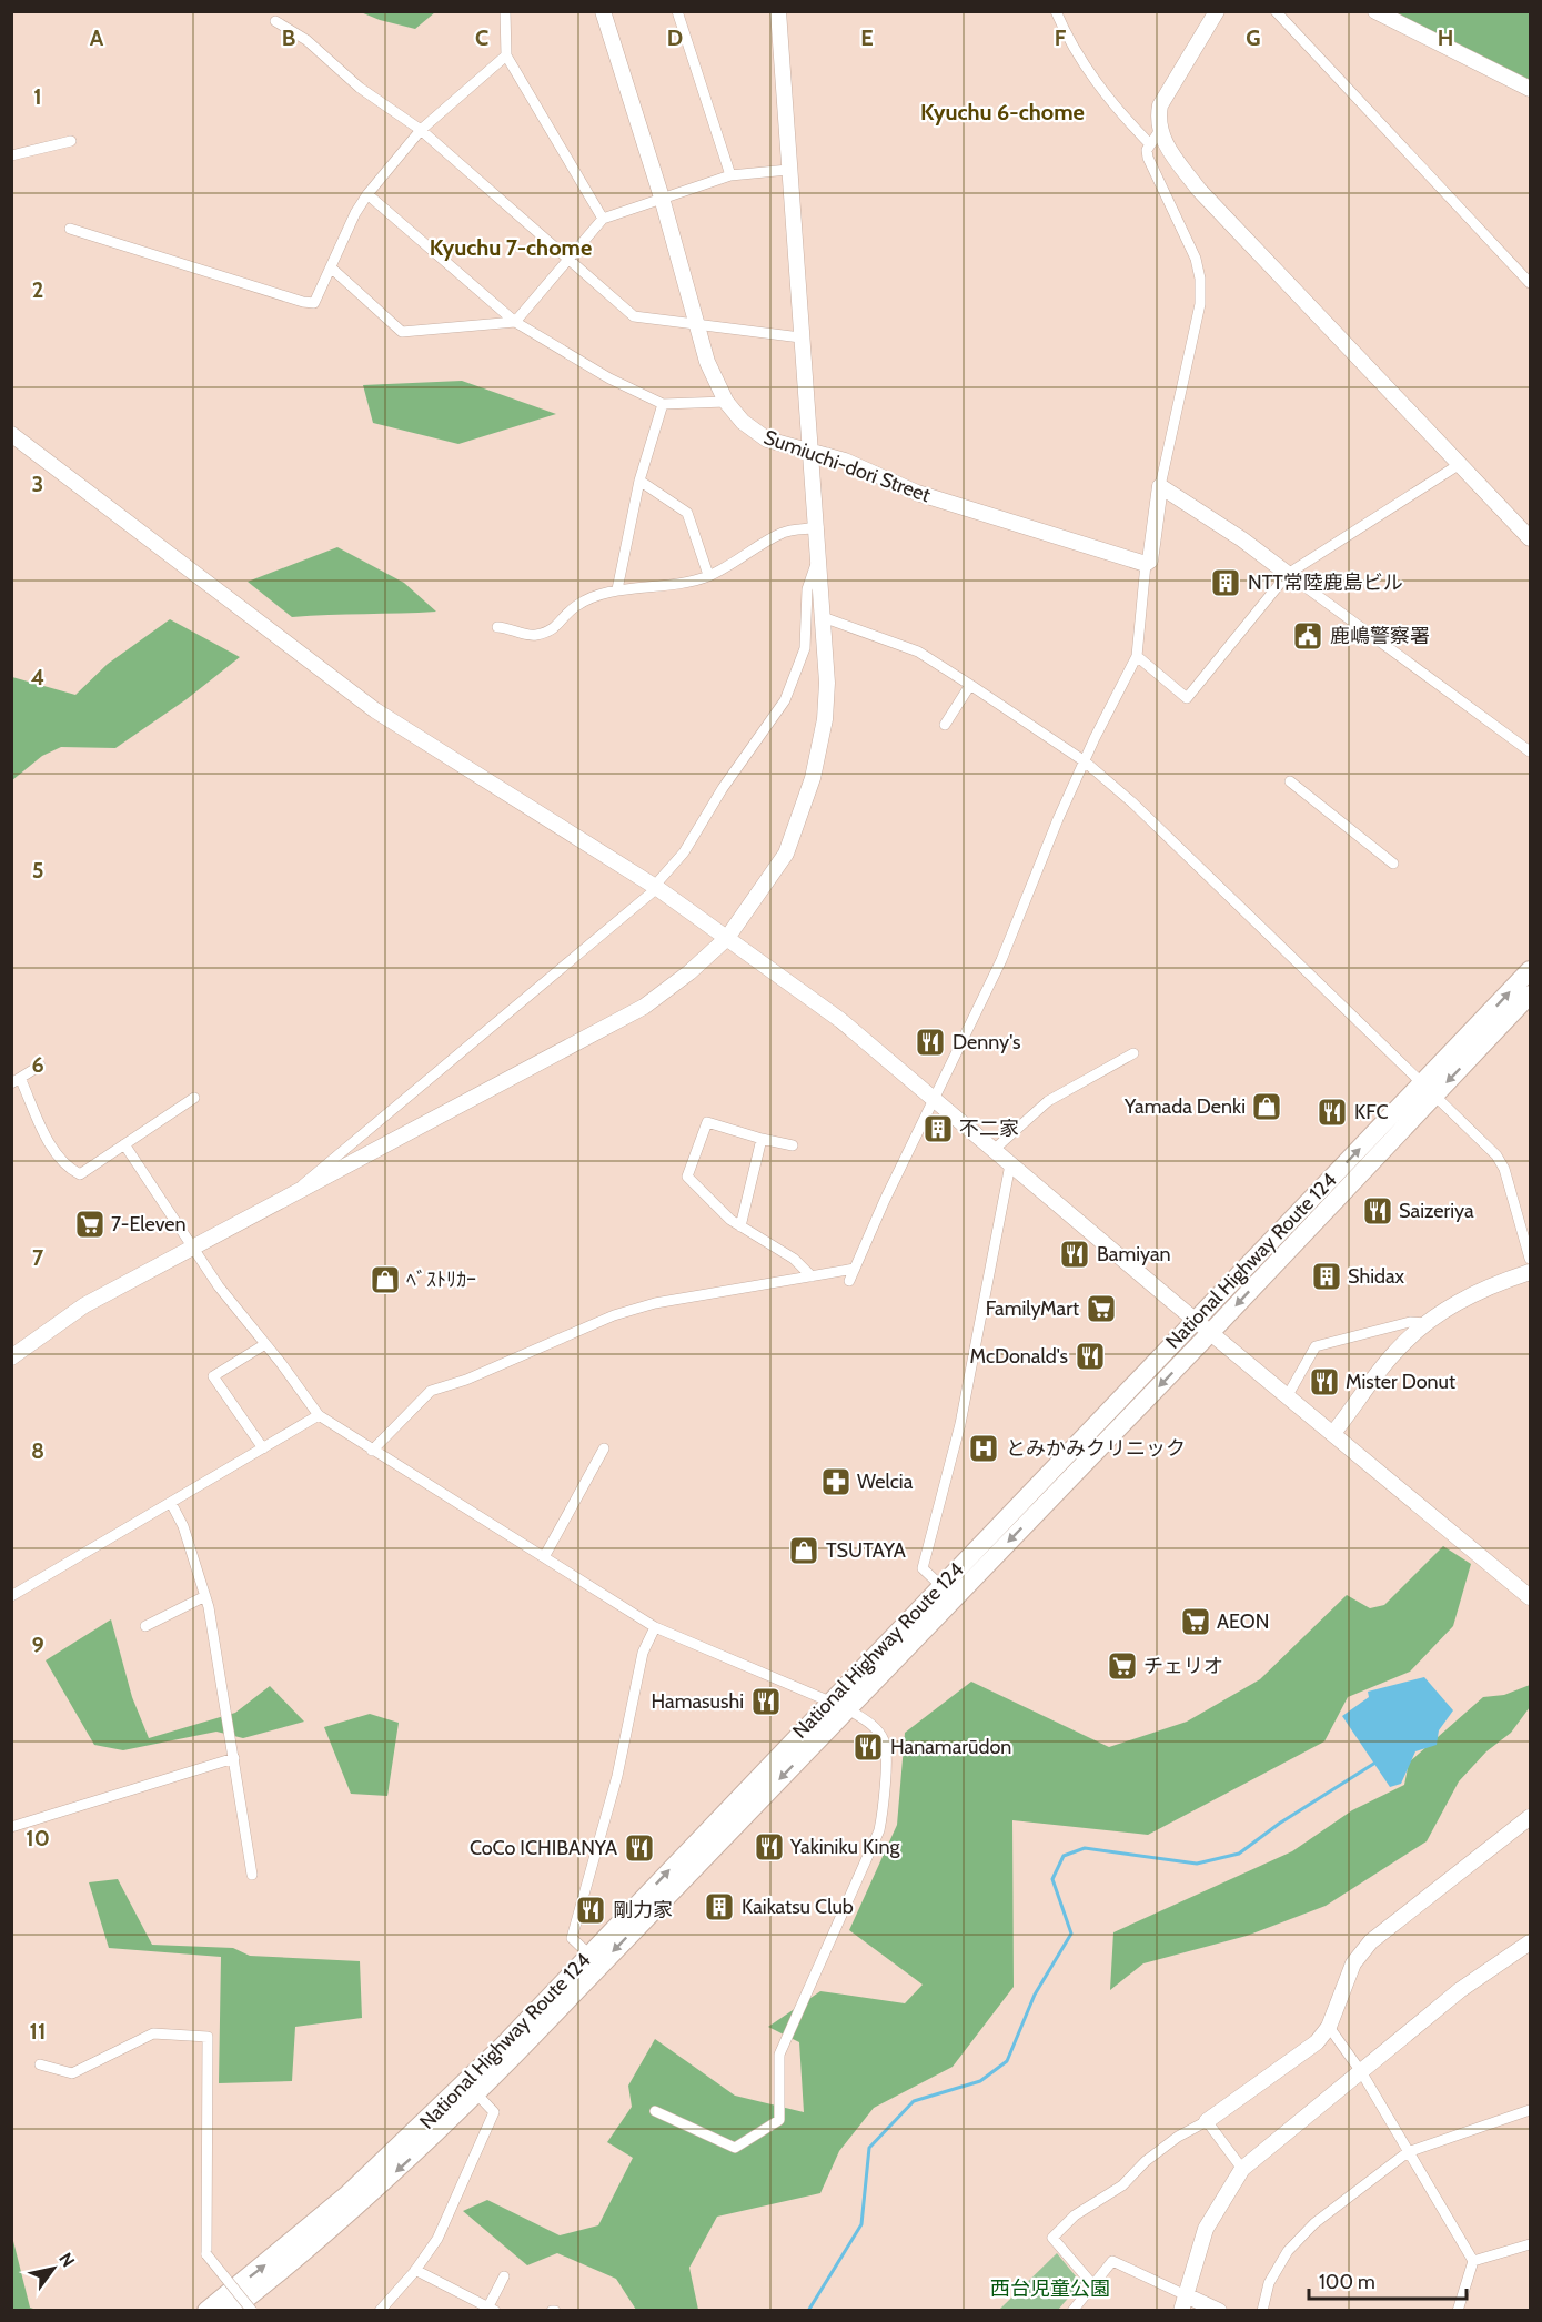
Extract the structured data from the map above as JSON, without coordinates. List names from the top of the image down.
{
  "streets": {
    "highway": ["National Highway Route 124"],
    "street": ["Sumiuchi-dori Street"]
  },
  "districts": ["Kyuchu 6-chome", "Kyuchu 7-chome"],
  "parks": ["西台児童公園"],
  "places": {
    "building": [
      "NTT常陸鹿島ビル",
      "不二家",
      "Shidax",
      "Kaikatsu Club"
    ],
    "public building": ["鹿嶋警察署"],
    "restaurant": [
      "Denny's",
      "KFC",
      "Saizeriya",
      "Bamiyan",
      "McDonald's",
      "Mister Donut",
      "Hamasushi",
      "Hanamarūdon",
      "Yakiniku King",
      "CoCo ICHIBANYA",
      "剛力家"
    ],
    "shop": ["Yamada Denki", "ﾍﾞｽﾄﾘｶｰ", "TSUTAYA"],
    "supermarket": [
      "7-Eleven",
      "FamilyMart",
      "AEON",
      "チェリオ"
    ],
    "hospital": ["とみかみクリニック"],
    "pharmacy": ["Welcia"]
  },
  "scale_bar": "100 m",
  "north": "top right",
  "grid": {
    "columns": [
      "A",
      "B",
      "C",
      "D",
      "E",
      "F",
      "G",
      "H"
    ],
    "rows": [
      "1",
      "2",
      "3",
      "4",
      "5",
      "6",
      "7",
      "8",
      "9",
      "10",
      "11"
    ]
  }
}
